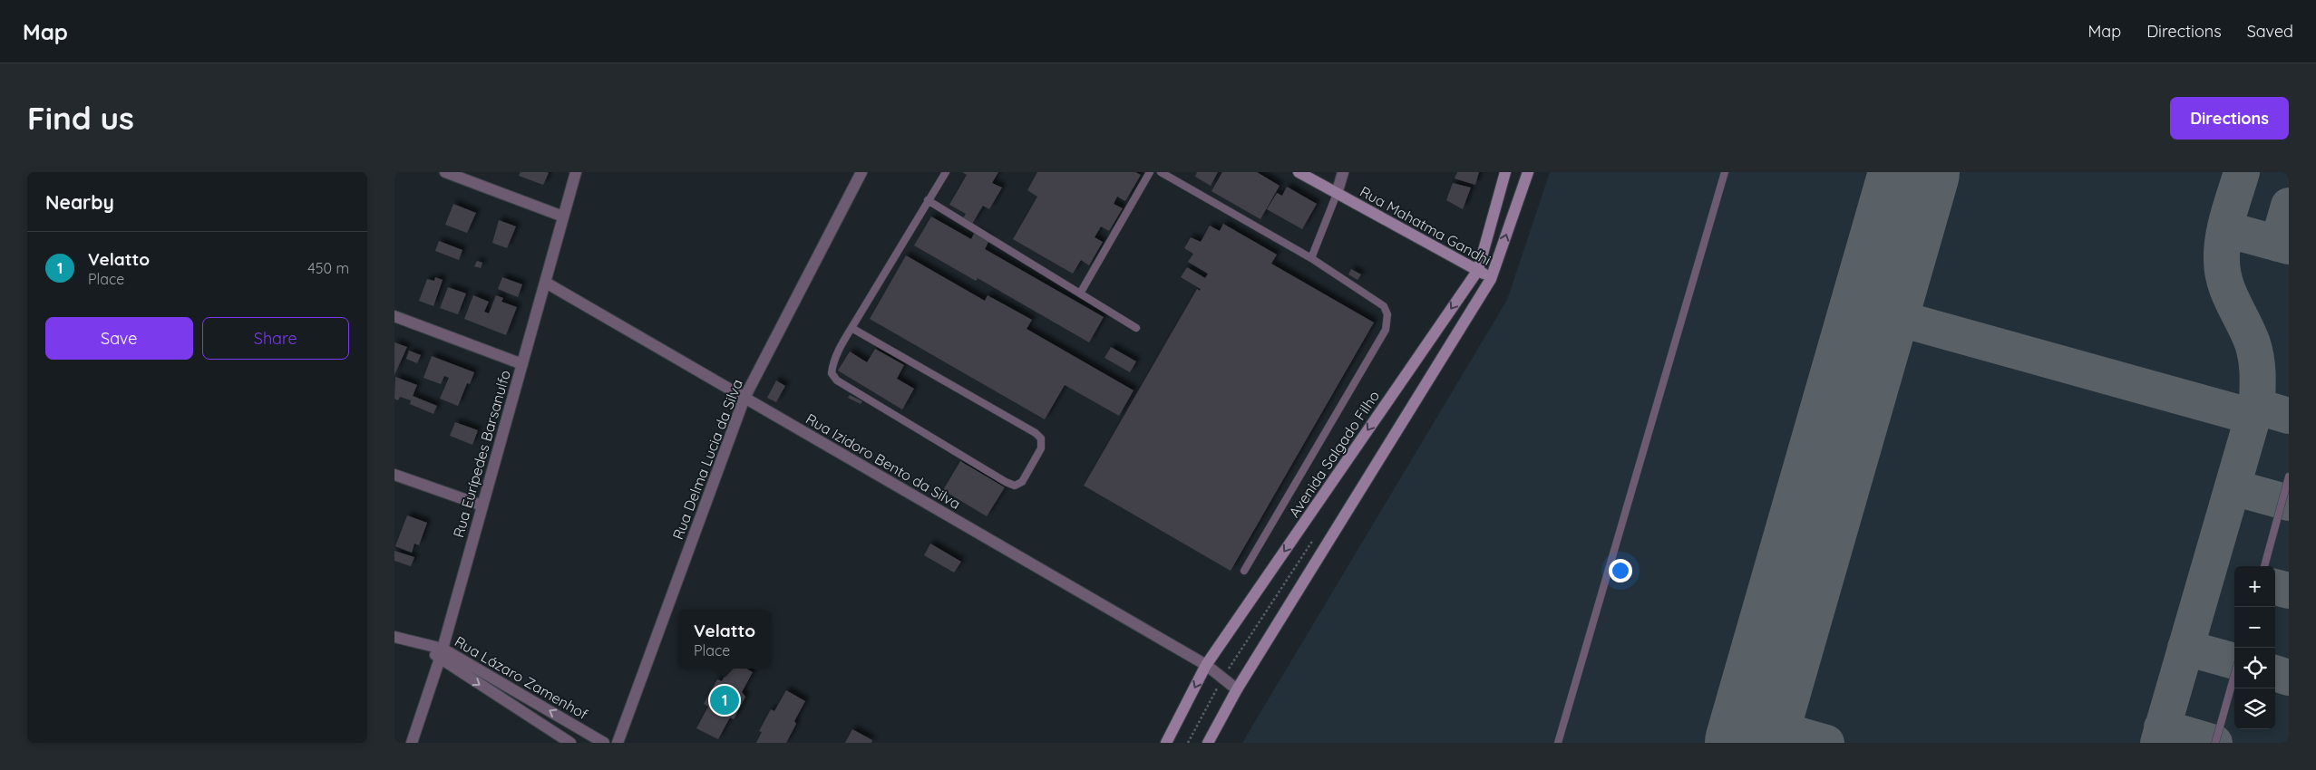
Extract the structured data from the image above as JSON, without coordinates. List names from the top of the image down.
{
  "streets": {
    "street": [
      "Rua Mahatma Gandhi",
      "Rua Eurípedes Barsanulfo",
      "Avenida Salgado Filho",
      "Rua Delma Lucia da Silva",
      "Rua Izidoro Bento da Silva",
      "Rua Lázaro Zamenhof"
    ]
  },
  "crossings": [
    ["Rua Mahatma Gandhi", "Avenida Salgado Filho"],
    ["Rua Eurípedes Barsanulfo", "Rua Izidoro Bento da Silva"],
    ["Rua Eurípedes Barsanulfo", "Rua Lázaro Zamenhof"],
    ["Avenida Salgado Filho", "Rua Izidoro Bento da Silva"],
    ["Rua Delma Lucia da Silva", "Rua Izidoro Bento da Silva"]
  ],
  "page": {
    "header": "Map",
    "nav": ["Map", "Directions", "Saved"],
    "buttons": [
      "Directions",
      ["Save", "Share"]
    ],
    "title": "Find us",
    "heading": "Nearby",
    "list": [
      {
        "mark": "1",
        "name": "Velatto",
        "note": "Place",
        "value": "450 m"
      }
    ],
    "map_buttons": ["+", "−"],
    "popup": ["Velatto", "Place"],
    "pins": "1"
  }
}
